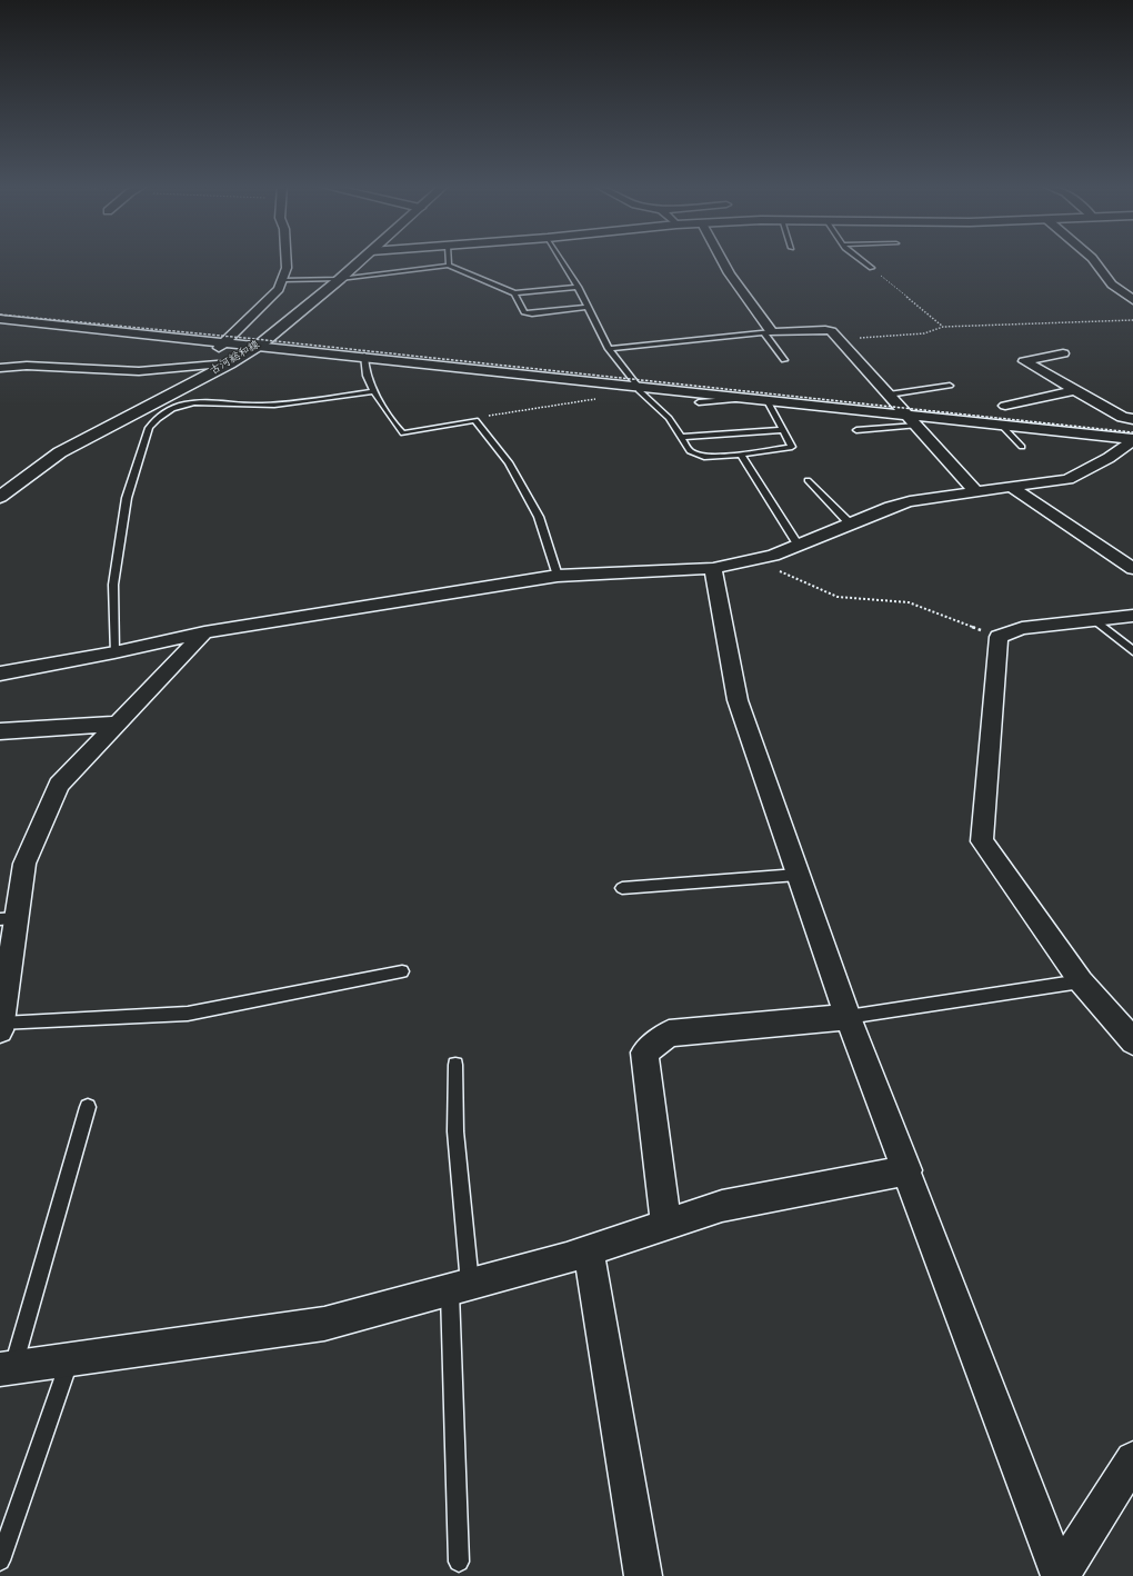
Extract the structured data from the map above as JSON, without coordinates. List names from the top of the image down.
{
  "streets": {
    "street": ["古河総和線"]
  }
}
